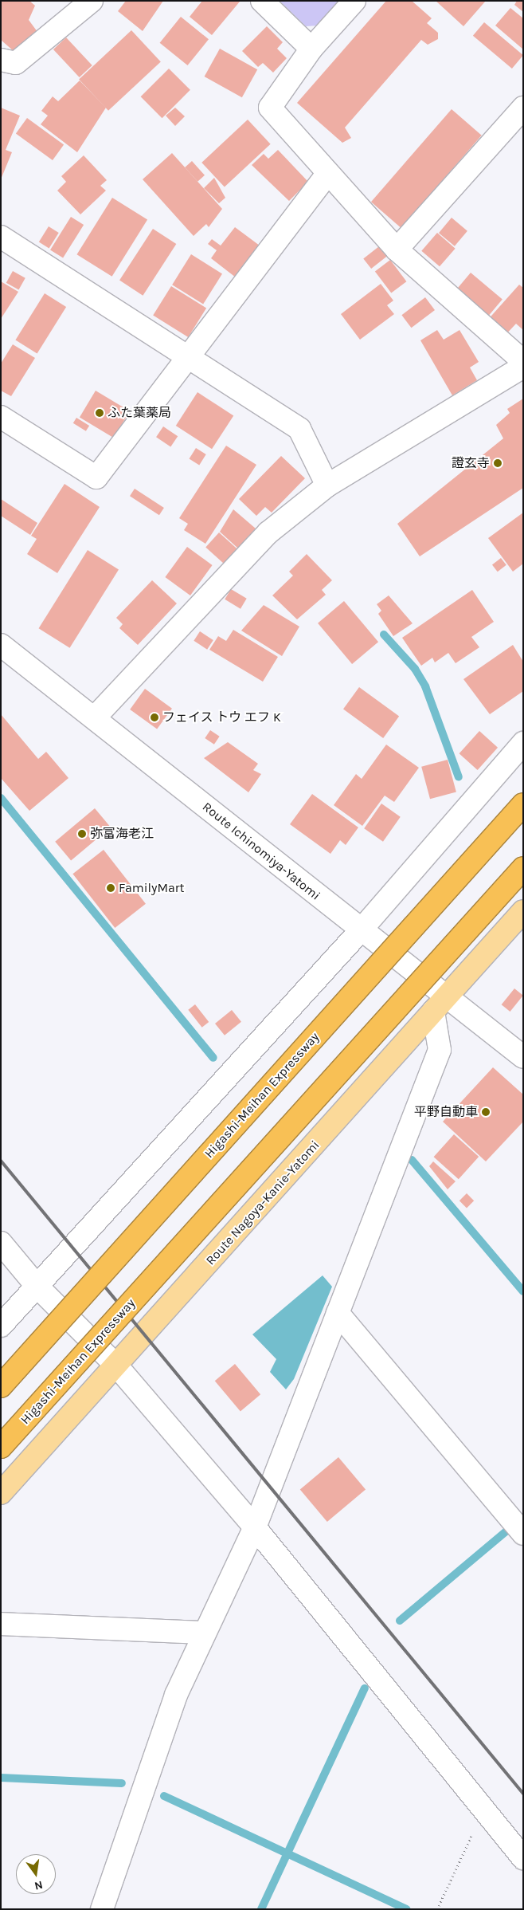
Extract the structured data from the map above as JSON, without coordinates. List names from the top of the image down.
{
  "streets": {
    "highway": ["Higashi-Meihan Expressway"],
    "main road": ["Route Nagoya-Kanie-Yatomi"],
    "street": ["Route Ichinomiya-Yatomi"]
  },
  "crossings": [
    ["Route Ichinomiya-Yatomi", "Route Nagoya-Kanie-Yatomi"]
  ],
  "places": [
    "ふた葉薬局",
    "證玄寺",
    "フェイス トウ エフ K",
    "弥富海老江",
    "FamilyMart",
    "平野自動車"
  ],
  "north": "bottom"
}
